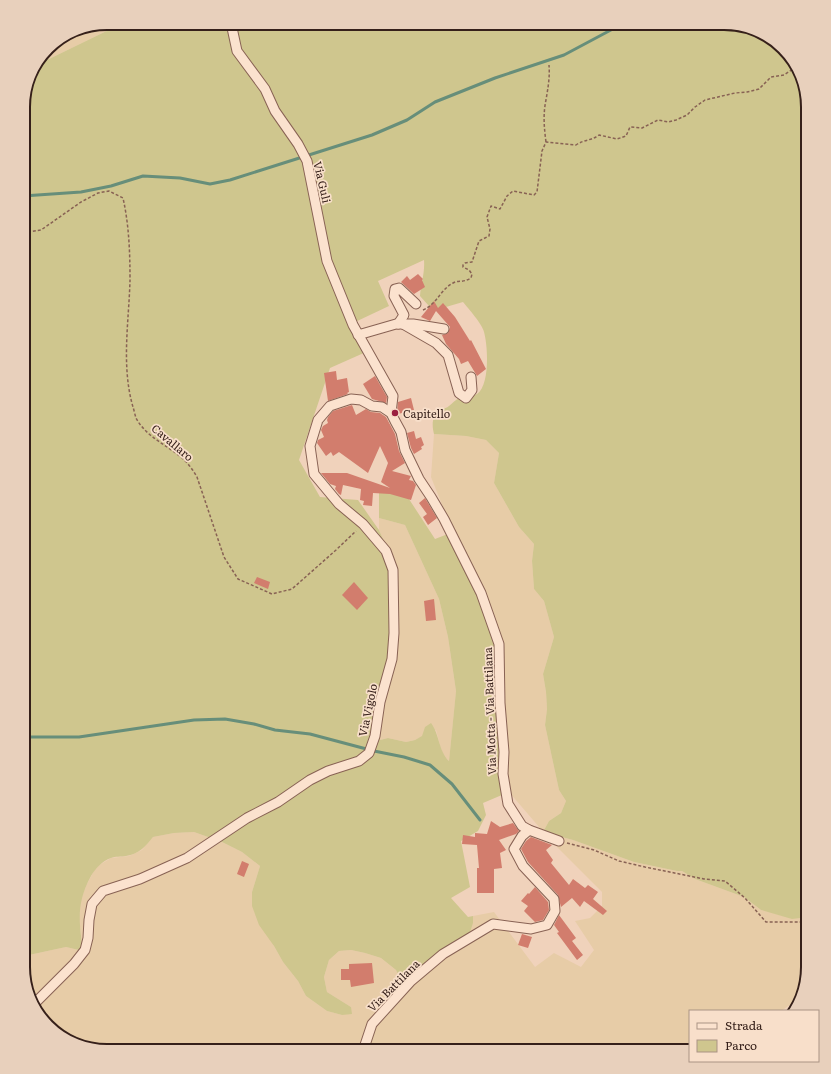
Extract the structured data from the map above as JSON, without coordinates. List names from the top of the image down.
{
  "streets": {
    "street": [
      "Via Guli",
      "Via Vigolo",
      "Via Motta - Via Battilana",
      "Via Battilana"
    ],
    "path": ["Cavallaro"]
  },
  "crossings": [
    ["Cavallaro", "Via Vigolo"],
    ["Via Vigolo", "Via Motta - Via Battilana"],
    ["Via Motta - Via Battilana", "Via Battilana"]
  ],
  "places": ["Capitello"],
  "legend": ["Strada", "Parco"]
}
